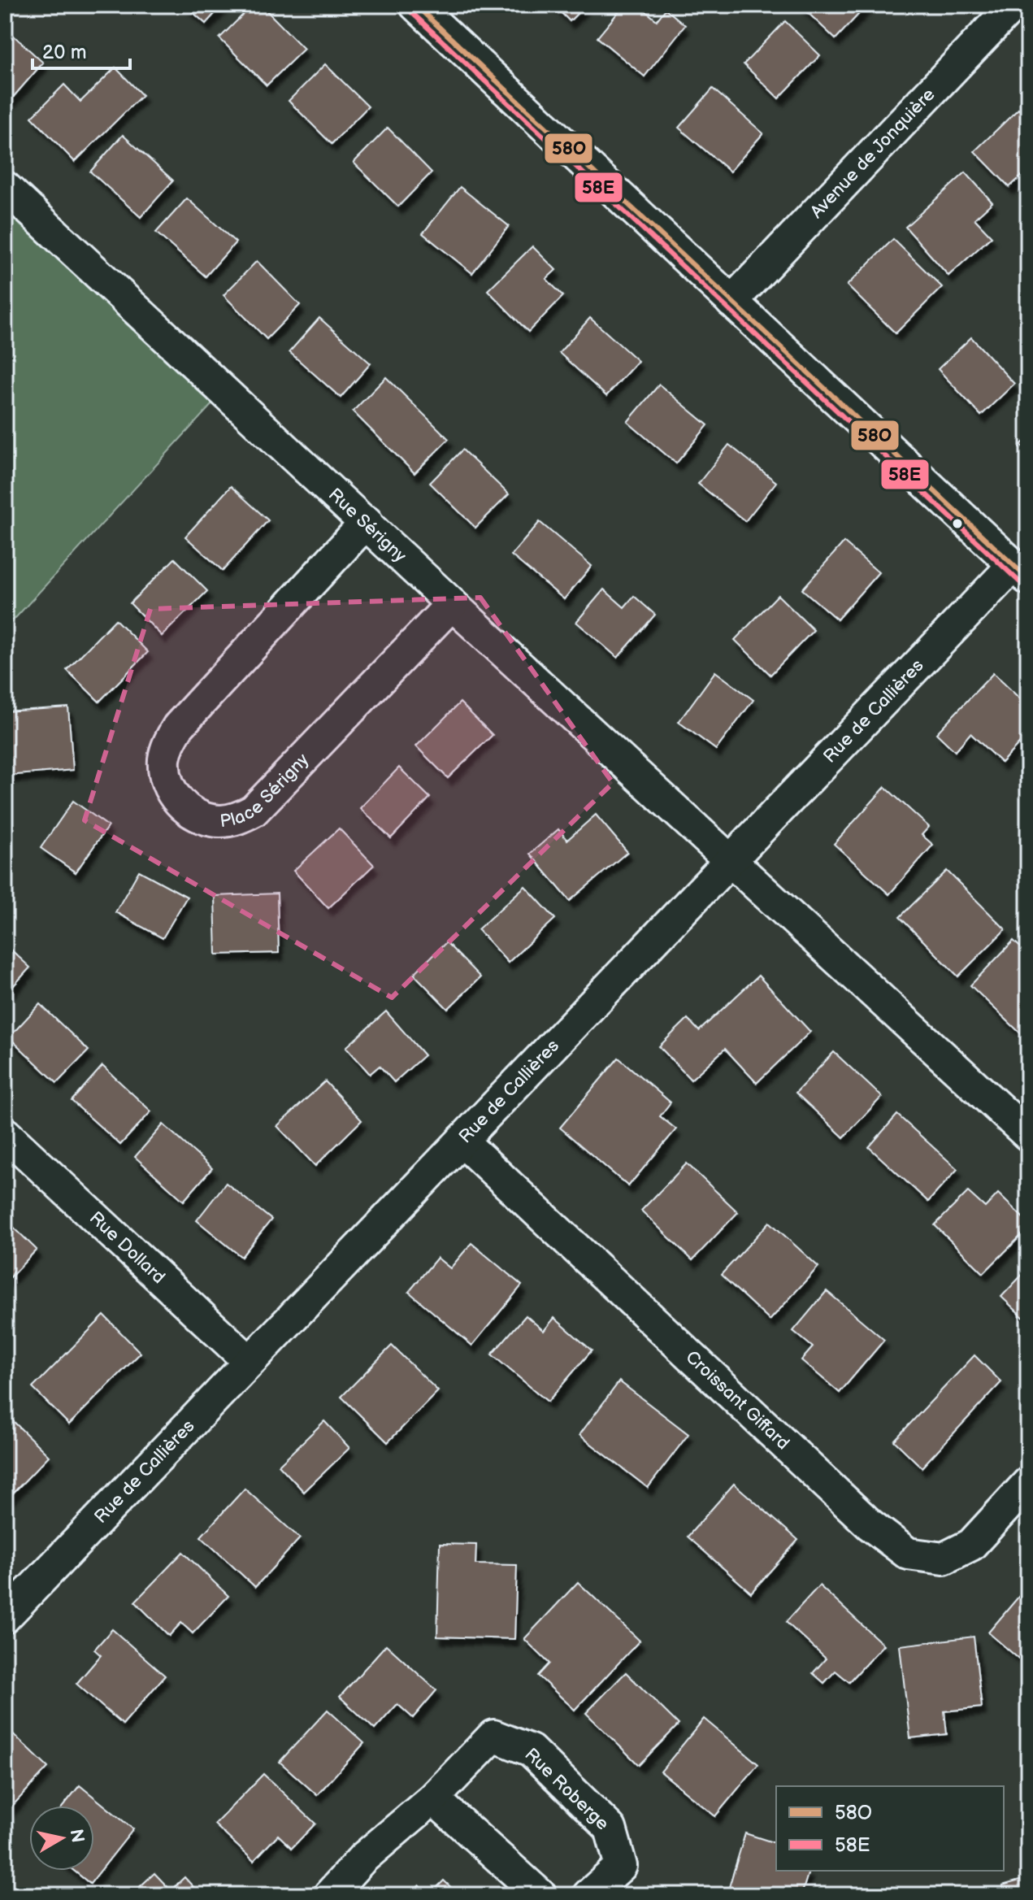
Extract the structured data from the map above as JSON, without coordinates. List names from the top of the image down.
{
  "streets": {
    "street": [
      "Avenue de Jonquière",
      "Rue Sérigny",
      "Rue de Callières",
      "Place Sérigny",
      "Rue Dollard",
      "Croissant Giffard",
      "Rue Roberge"
    ]
  },
  "crossings": [
    ["Rue Sérigny", "Rue de Callières"],
    ["Rue Sérigny", "Place Sérigny"],
    ["Rue de Callières", "Rue Dollard"],
    ["Rue de Callières", "Croissant Giffard"]
  ],
  "lines": ["transit line 58O", "transit line 58E"],
  "legend": ["58O", "58E"],
  "scale_bar": "20 m",
  "north": "right"
}
